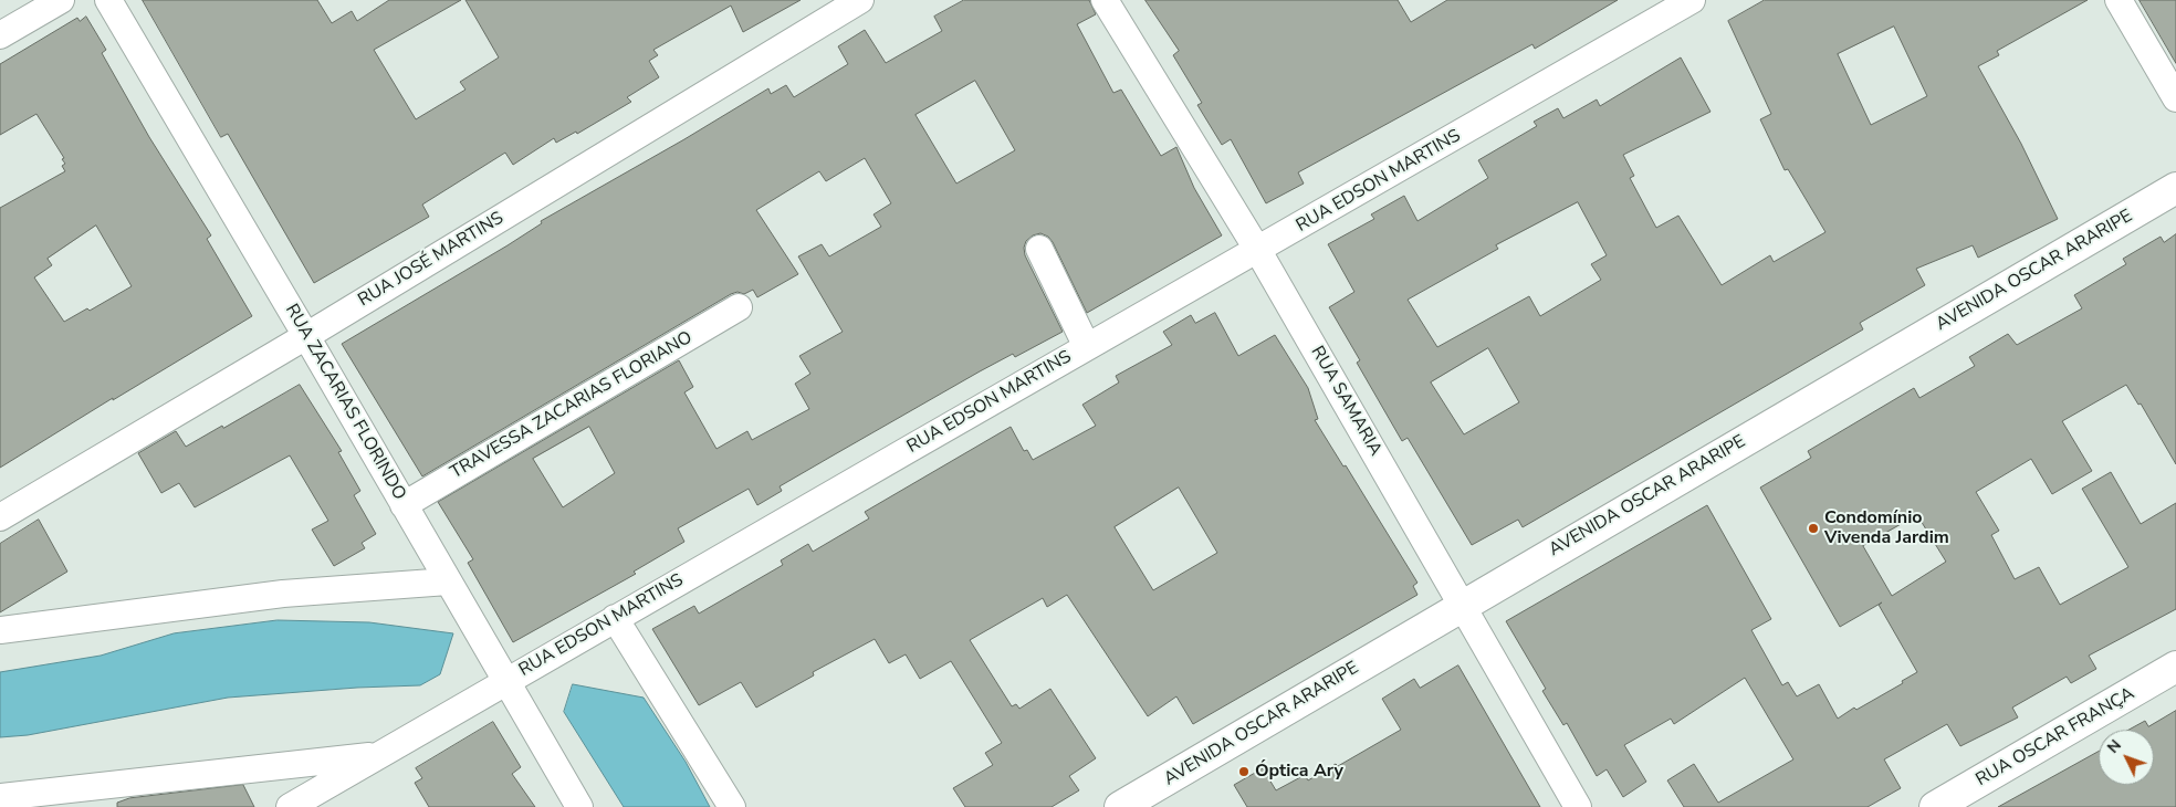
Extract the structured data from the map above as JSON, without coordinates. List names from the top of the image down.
{
  "streets": {
    "street": [
      "RUA EDSON MARTINS",
      "RUA JOSÉ MARTINS",
      "AVENIDA OSCAR ARARIPE",
      "RUA SAMARIA",
      "RUA ZACARIAS FLORINDO",
      "TRAVESSA ZACARIAS FLORIANO",
      "RUA OSCAR FRANÇA"
    ]
  },
  "crossings": [
    ["RUA EDSON MARTINS", "RUA SAMARIA"],
    ["RUA EDSON MARTINS", "RUA ZACARIAS FLORINDO"],
    ["RUA JOSÉ MARTINS", "RUA ZACARIAS FLORINDO"],
    ["AVENIDA OSCAR ARARIPE", "RUA SAMARIA"],
    ["RUA ZACARIAS FLORINDO", "TRAVESSA ZACARIAS FLORIANO"]
  ],
  "places": ["Condomínio Vivenda Jardim", "Óptica Ary"],
  "north": "top left"
}
